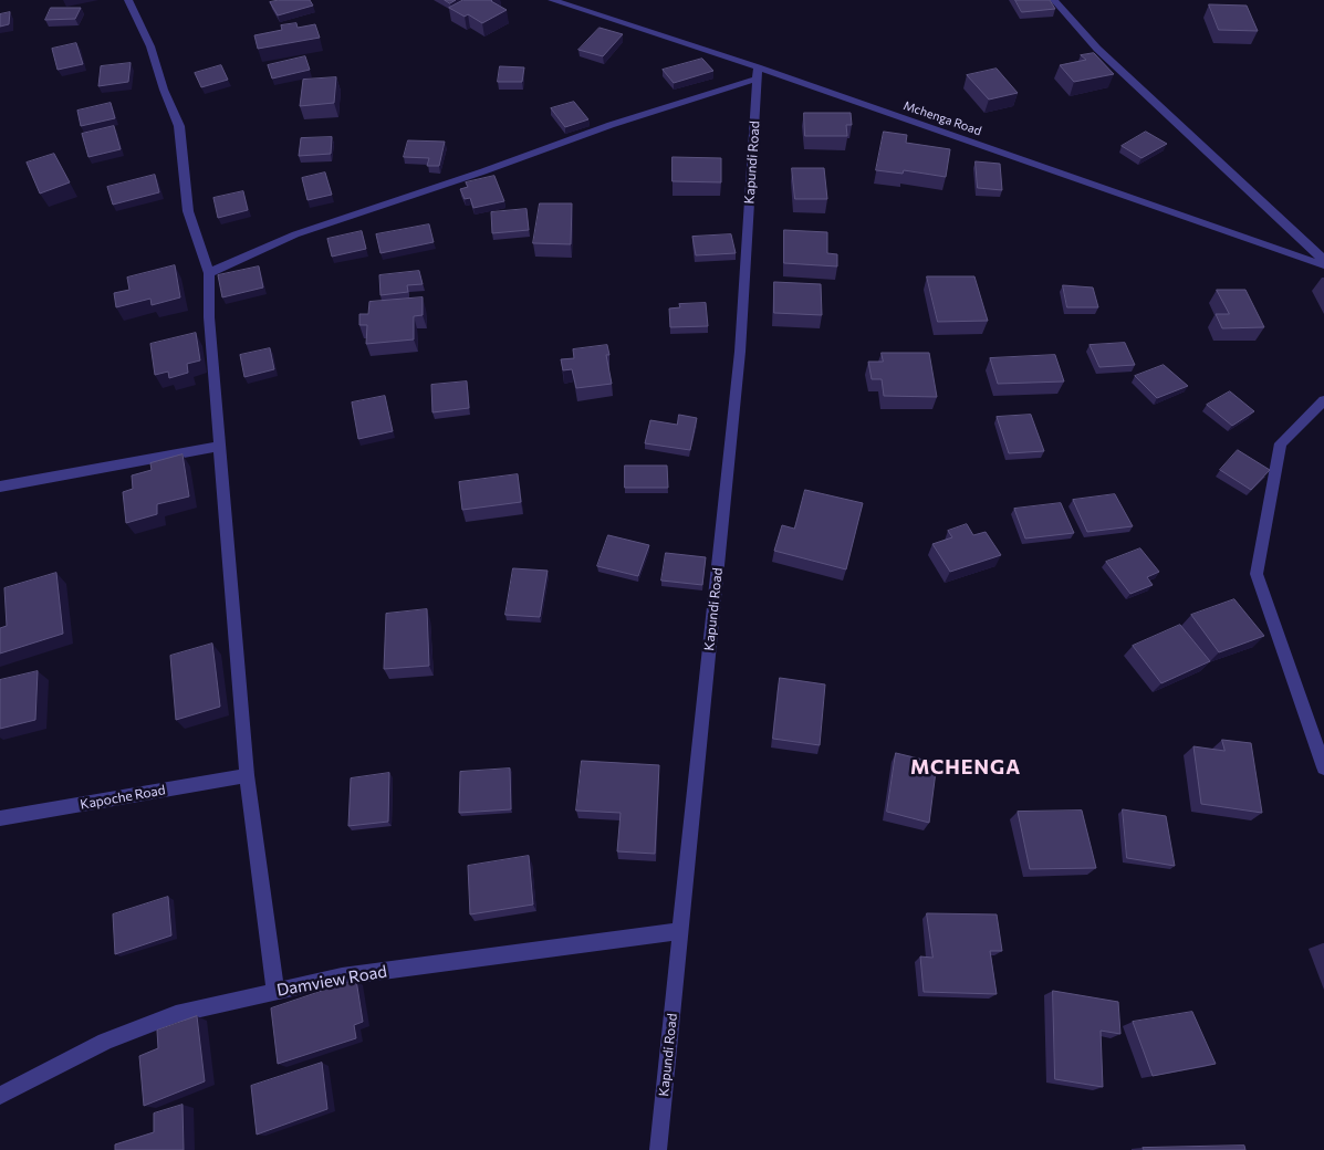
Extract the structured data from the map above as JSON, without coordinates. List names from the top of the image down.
{
  "streets": {
    "street": [
      "Mchenga Road",
      "Kapundi Road",
      "Kapoche Road",
      "Damview Road"
    ]
  },
  "crossings": [
    ["Mchenga Road", "Kapundi Road"],
    ["Kapundi Road", "Damview Road"]
  ],
  "districts": ["MCHENGA"]
}
